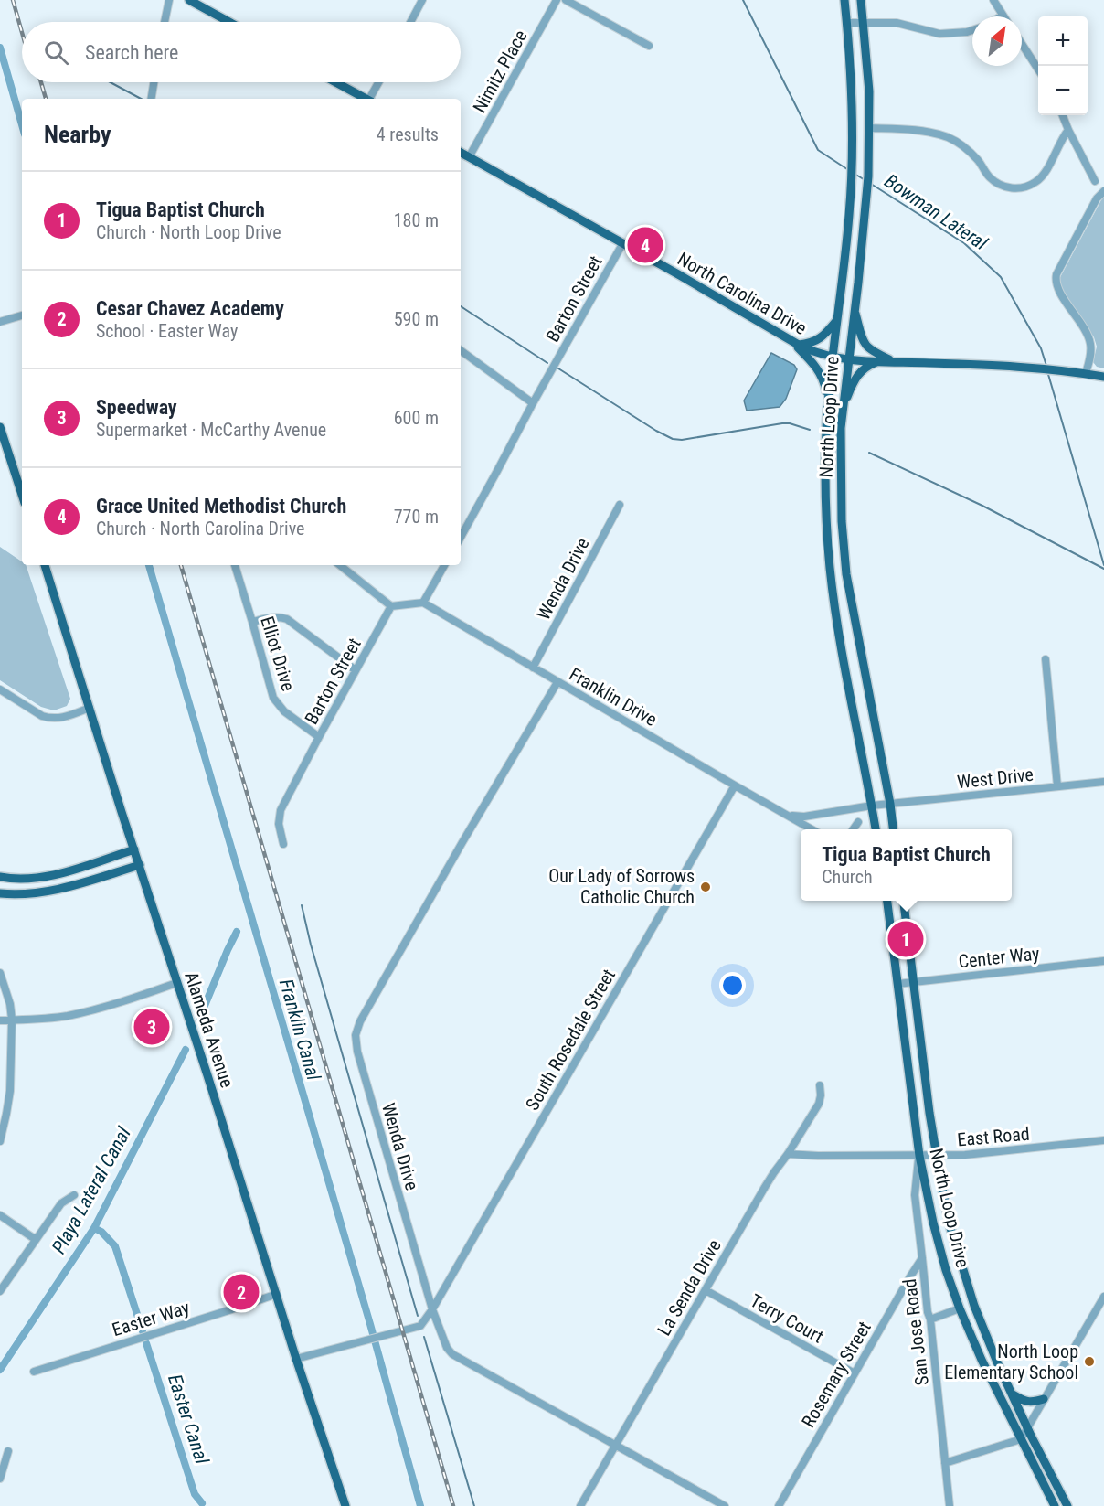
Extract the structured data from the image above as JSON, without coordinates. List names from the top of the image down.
{
  "streets": {
    "main road": ["North Carolina Drive", "North Loop Drive", "Alameda Avenue"],
    "street": [
      "Nimitz Place",
      "Barton Street",
      "Wenda Drive",
      "Elliot Drive",
      "Franklin Drive",
      "West Drive",
      "Center Way",
      "South Rosedale Street",
      "East Road",
      "La Senda Drive",
      "Easter Way",
      "Terry Court",
      "San Jose Road",
      "Rosemary Street"
    ]
  },
  "crossings": [
    ["Nimitz Place", "North Carolina Drive"],
    ["North Carolina Drive", "Barton Street"],
    ["North Carolina Drive", "North Loop Drive"],
    ["Barton Street", "Elliot Drive"],
    ["North Loop Drive", "West Drive"],
    ["North Loop Drive", "Center Way"],
    ["North Loop Drive", "East Road"],
    ["North Loop Drive", "San Jose Road"],
    ["Wenda Drive", "Franklin Drive"],
    ["Wenda Drive", "South Rosedale Street"],
    ["Wenda Drive", "La Senda Drive"],
    ["Franklin Drive", "South Rosedale Street"],
    ["Alameda Avenue", "South Rosedale Street"],
    ["Alameda Avenue", "Easter Way"],
    ["East Road", "La Senda Drive"],
    ["East Road", "San Jose Road"],
    ["La Senda Drive", "Terry Court"],
    ["Terry Court", "Rosemary Street"],
    ["San Jose Road", "Rosemary Street"]
  ],
  "water": [
    "Bowman Lateral",
    "Franklin Canal",
    "Playa Lateral Canal",
    "Easter Canal"
  ],
  "places": ["Our Lady of Sorrows Catholic Church", "North Loop Elementary School"],
  "north": "top right",
  "page": {
    "map_buttons": ["+", "−"],
    "search": "Search here",
    "heading": ["Nearby", "4 results"],
    "list": [
      {
        "mark": "1",
        "name": "Tigua Baptist Church",
        "note": "Church · North Loop Drive",
        "value": "180 m"
      },
      {
        "mark": "2",
        "name": "Cesar Chavez Academy",
        "note": "School · Easter Way",
        "value": "590 m"
      },
      {
        "mark": "3",
        "name": "Speedway",
        "note": "Supermarket · McCarthy Avenue",
        "value": "600 m"
      },
      {
        "mark": "4",
        "name": "Grace United Methodist Church",
        "note": "Church · North Carolina Drive",
        "value": "770 m"
      }
    ],
    "pins": [
      "4",
      "1",
      "3",
      "2"
    ],
    "popup": ["Tigua Baptist Church", "Church"]
  }
}
